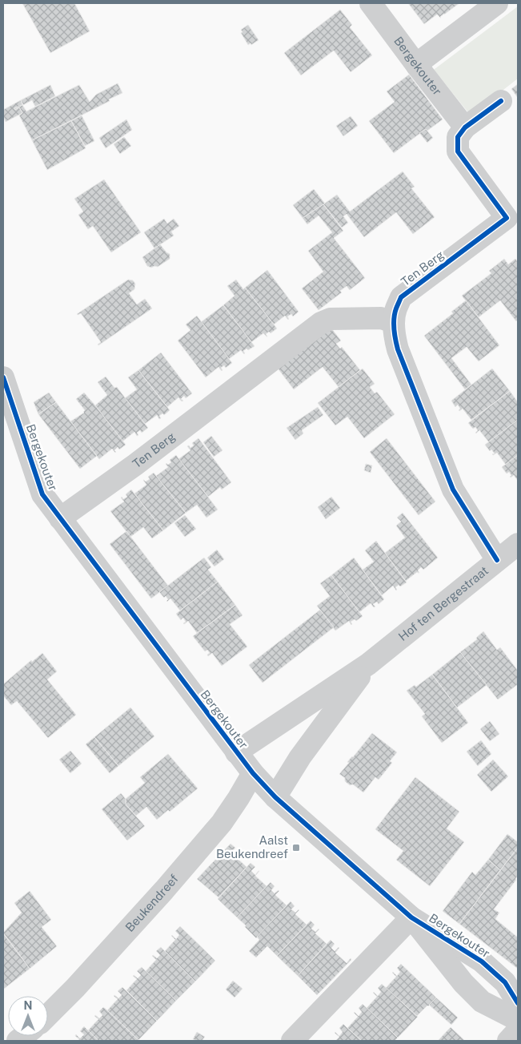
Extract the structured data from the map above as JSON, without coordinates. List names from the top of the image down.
{
  "streets": {
    "street": [
      "Bergekouter",
      "Ten Berg",
      "Hof ten Bergestraat",
      "Beukendreef"
    ]
  },
  "crossings": [
    ["Bergekouter", "Ten Berg"],
    ["Bergekouter", "Hof ten Bergestraat"],
    ["Bergekouter", "Beukendreef"],
    ["Ten Berg", "Hof ten Bergestraat"]
  ],
  "places": {
    "transit": ["Aalst Beukendreef"]
  },
  "north": "top"
}
